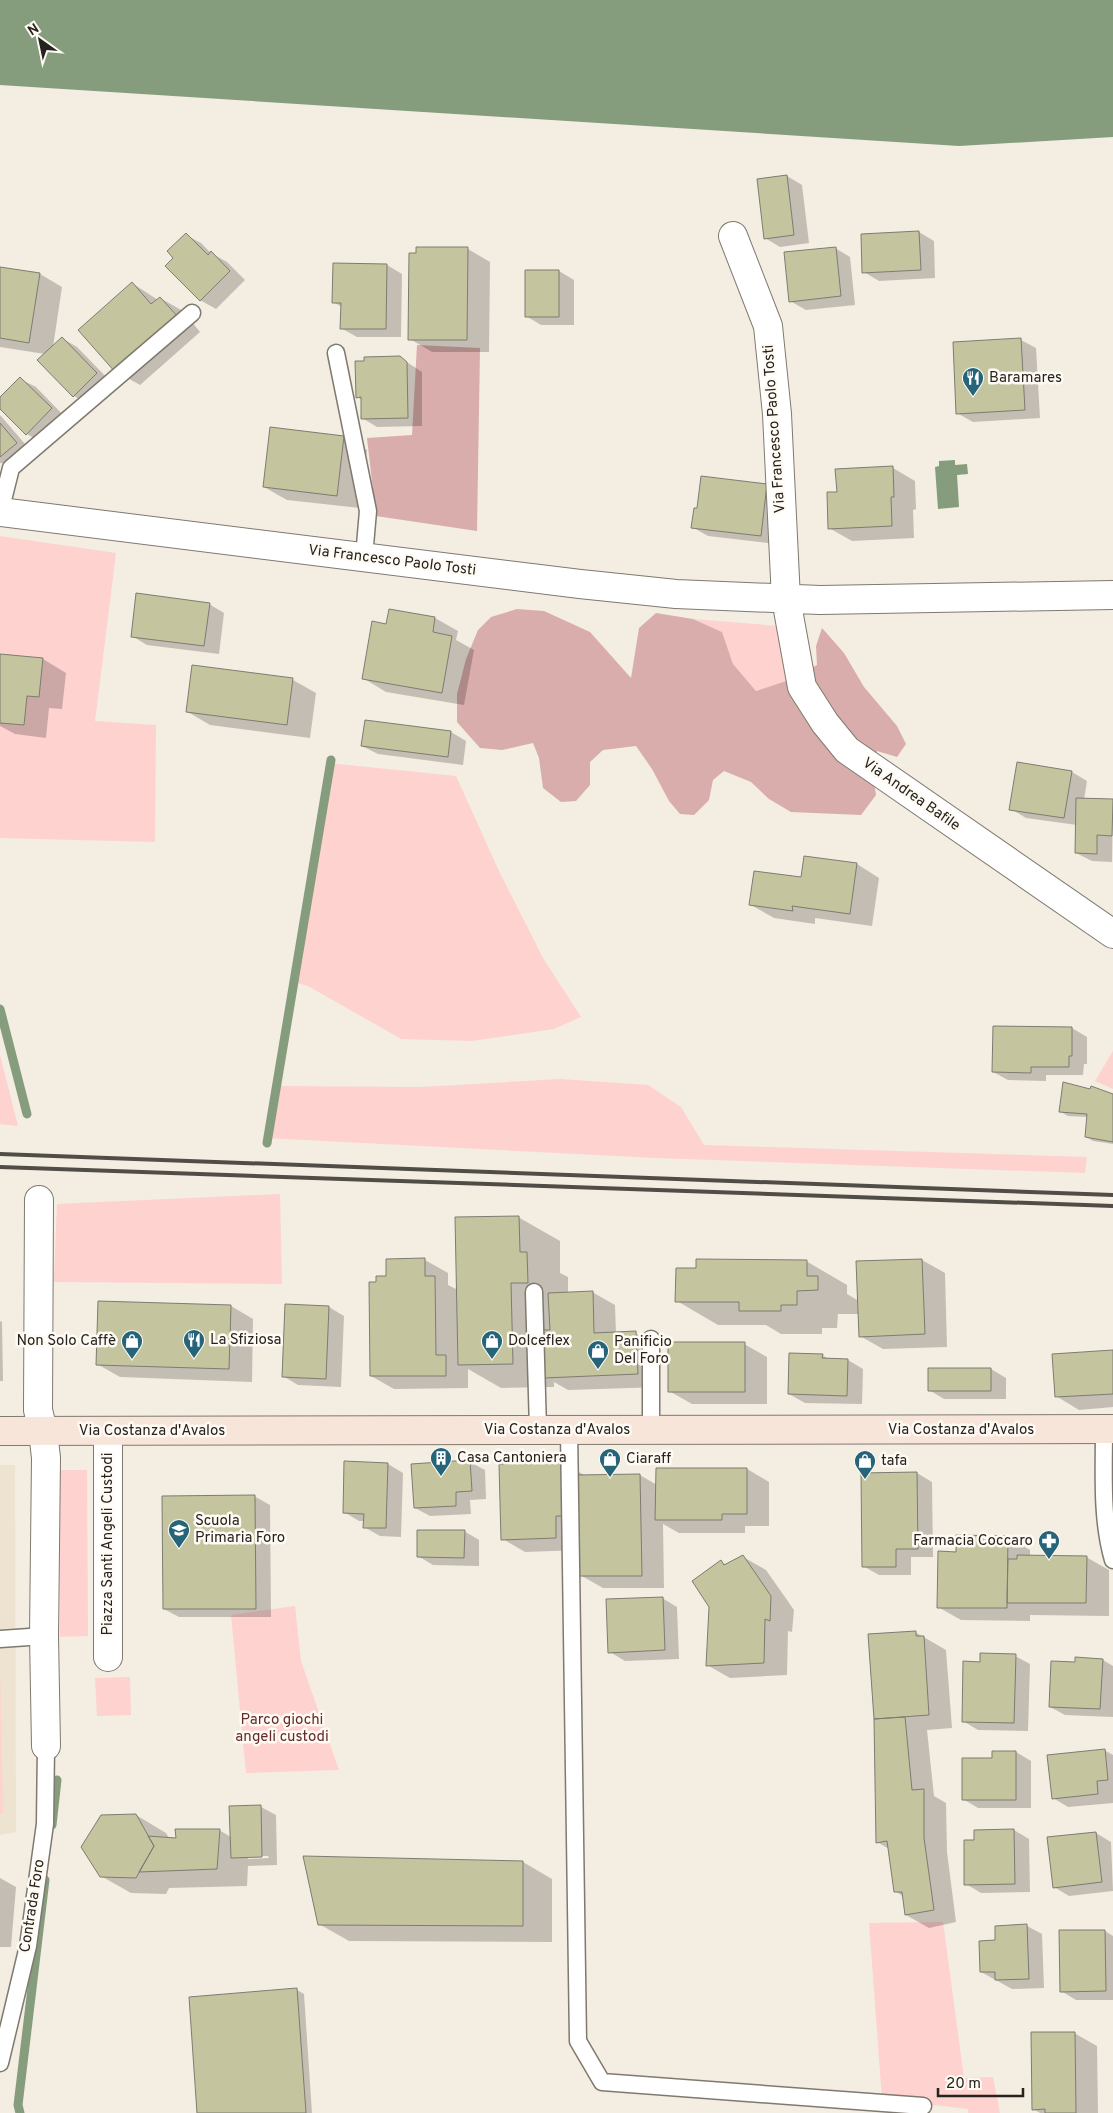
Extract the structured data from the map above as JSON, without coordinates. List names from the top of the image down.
{
  "streets": {
    "main road": ["Via Costanza d'Avalos"],
    "street": ["Via Francesco Paolo Tosti", "Via Andrea Bafile", "Piazza Santi Angeli Custodi"],
    "lane": ["Contrada Foro"]
  },
  "crossings": [
    ["Via Francesco Paolo Tosti", "Via Andrea Bafile"],
    ["Via Costanza d'Avalos", "Piazza Santi Angeli Custodi"]
  ],
  "parks": ["Parco giochi angeli custodi"],
  "places": {
    "restaurant": ["Baramares", "La Sfiziosa"],
    "shop": [
      "Non Solo Caffè",
      "Dolceflex",
      "Panificio Del Foro",
      "Ciaraff",
      "tafa"
    ],
    "building": ["Casa Cantoniera"],
    "school or university": ["Scuola Primaria Foro"],
    "pharmacy": ["Farmacia Coccaro"]
  },
  "scale_bar": "20 m",
  "north": "top left"
}
